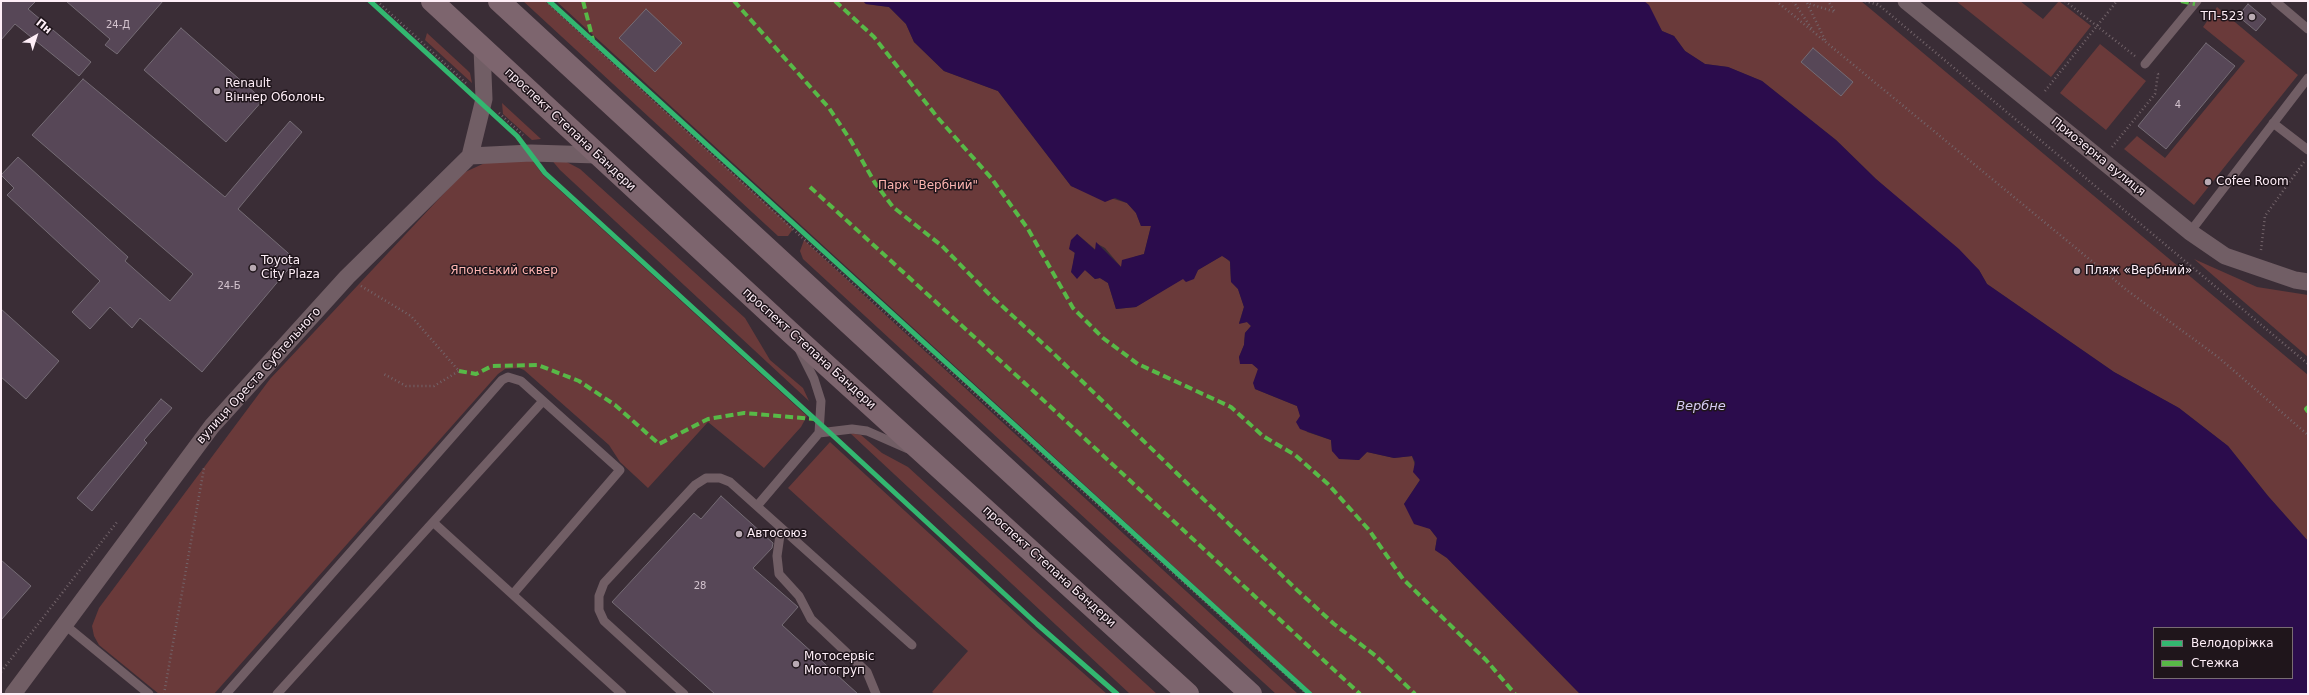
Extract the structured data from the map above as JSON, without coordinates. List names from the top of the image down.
{
  "streets": {
    "main road": ["проспект Степана Бандери"],
    "street": ["Приозерна вулиця", "вулиця Ореста Субтельного"]
  },
  "water": ["Вербне"],
  "parks": ["Парк \"Вербний\"", "Японський сквер"],
  "places": [
    "ТП-523",
    "Renault Віннер Оболонь",
    "Cofee Room",
    "Toyota City Plaza",
    "Пляж «Вербний»",
    "Автосоюз",
    "Мотосервіс Мотогруп"
  ],
  "house_numbers": [
    "24-Д",
    "4",
    "24-Б",
    "28"
  ],
  "legend": ["Велодоріжка", "Стежка"],
  "north": "top right"
}
